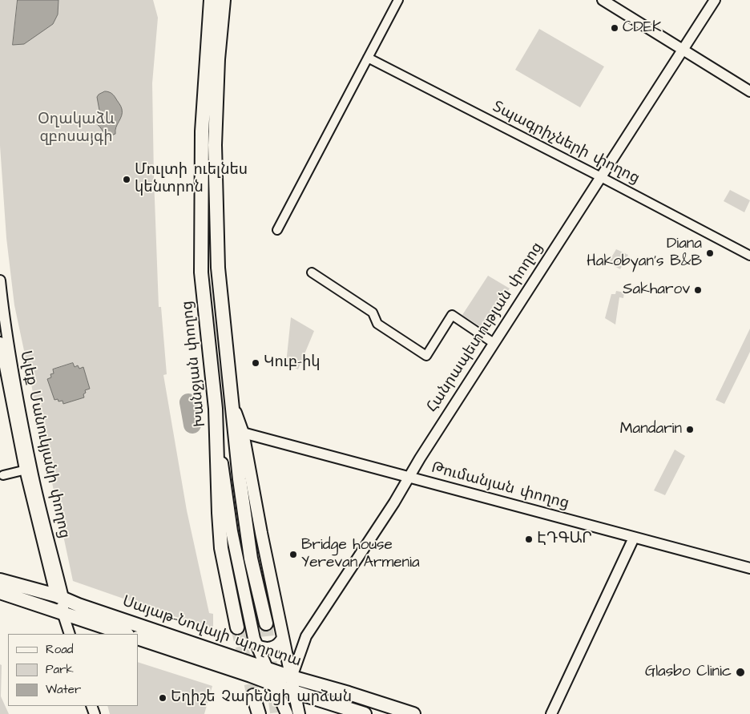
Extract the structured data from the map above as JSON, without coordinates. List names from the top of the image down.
{
  "streets": {
    "main road": ["Խանջյան փողոց", "Սայաթ-Նովայի պողոտա"],
    "street": [
      "Տպագրիչների փողոց",
      "Հանրապետության փողոց",
      "Ալեք Մանուկյանի փողոց",
      "Թումանյան փողոց"
    ]
  },
  "crossings": [
    ["Տպագրիչների փողոց", "Հանրապետության փողոց"],
    ["Հանրապետության փողոց", "Թումանյան փողոց"],
    ["Հանրապետության փողոց", "Սայաթ-Նովայի պողոտա"],
    ["Խանջյան փողոց", "Սայաթ-Նովայի պողոտա"],
    ["Ալեք Մանուկյանի փողոց", "Սայաթ-Նովայի պողոտա"]
  ],
  "parks": ["Օղակաձև զբոսայգի"],
  "places": [
    "CDEK",
    "Մուլտի ուելնես կենտրոն",
    "Diana Hakobyan’s B&B",
    "Sakharov",
    "Կուբ-իկ",
    "Mandarin",
    "ԷԴԳԱՐ",
    "Bridge house Yerevan Armenia",
    "Glasbo Clinic",
    "Եղիշե Չարենցի արձան"
  ],
  "legend": ["Road", "Park", "Water"]
}
